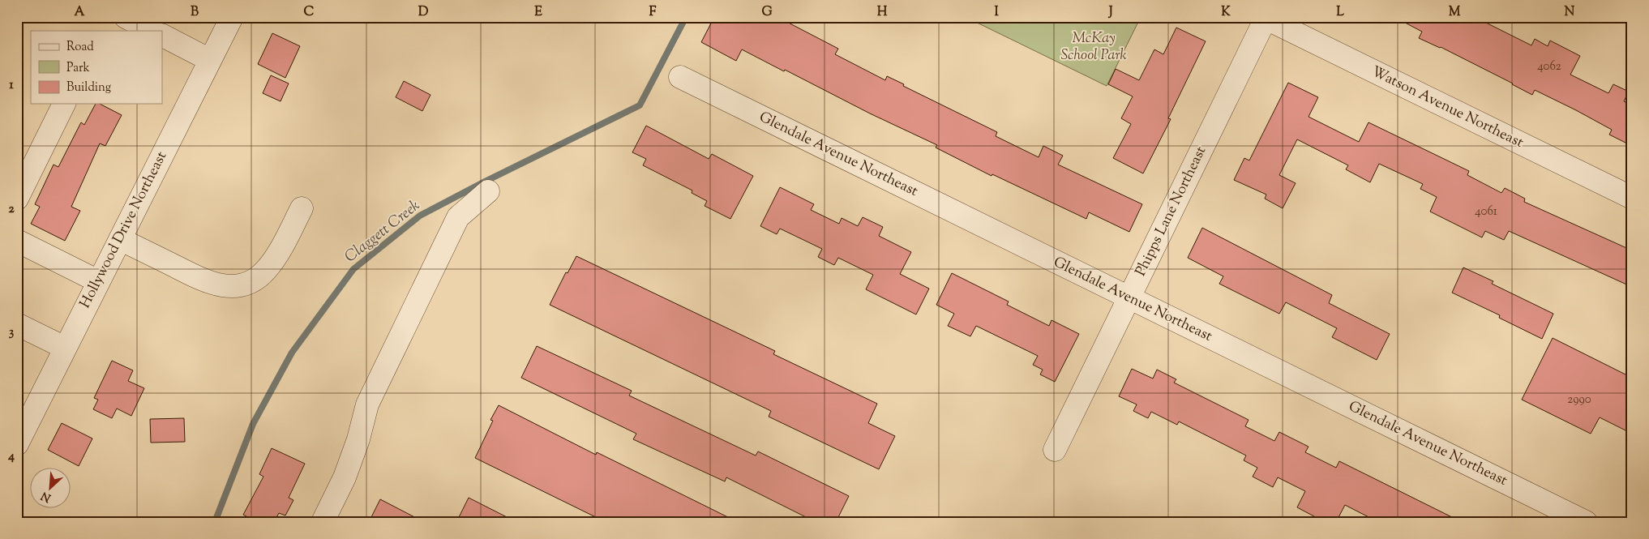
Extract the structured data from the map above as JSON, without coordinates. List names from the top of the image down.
{
  "streets": {
    "street": [
      "Watson Avenue Northeast",
      "Glendale Avenue Northeast",
      "Phipps Lane Northeast",
      "Hollywood Drive Northeast"
    ]
  },
  "crossings": [
    ["Watson Avenue Northeast", "Phipps Lane Northeast"],
    ["Glendale Avenue Northeast", "Phipps Lane Northeast"]
  ],
  "water": ["Claggett Creek"],
  "parks": ["McKay School Park"],
  "house_numbers": ["4062", "4061", "2990"],
  "legend": ["Road", "Park", "Building"],
  "north": "bottom left",
  "grid": {
    "columns": [
      "A",
      "B",
      "C",
      "D",
      "E",
      "F",
      "G",
      "H",
      "I",
      "J",
      "K",
      "L",
      "M",
      "N"
    ],
    "rows": [
      "1",
      "2",
      "3",
      "4"
    ]
  }
}
